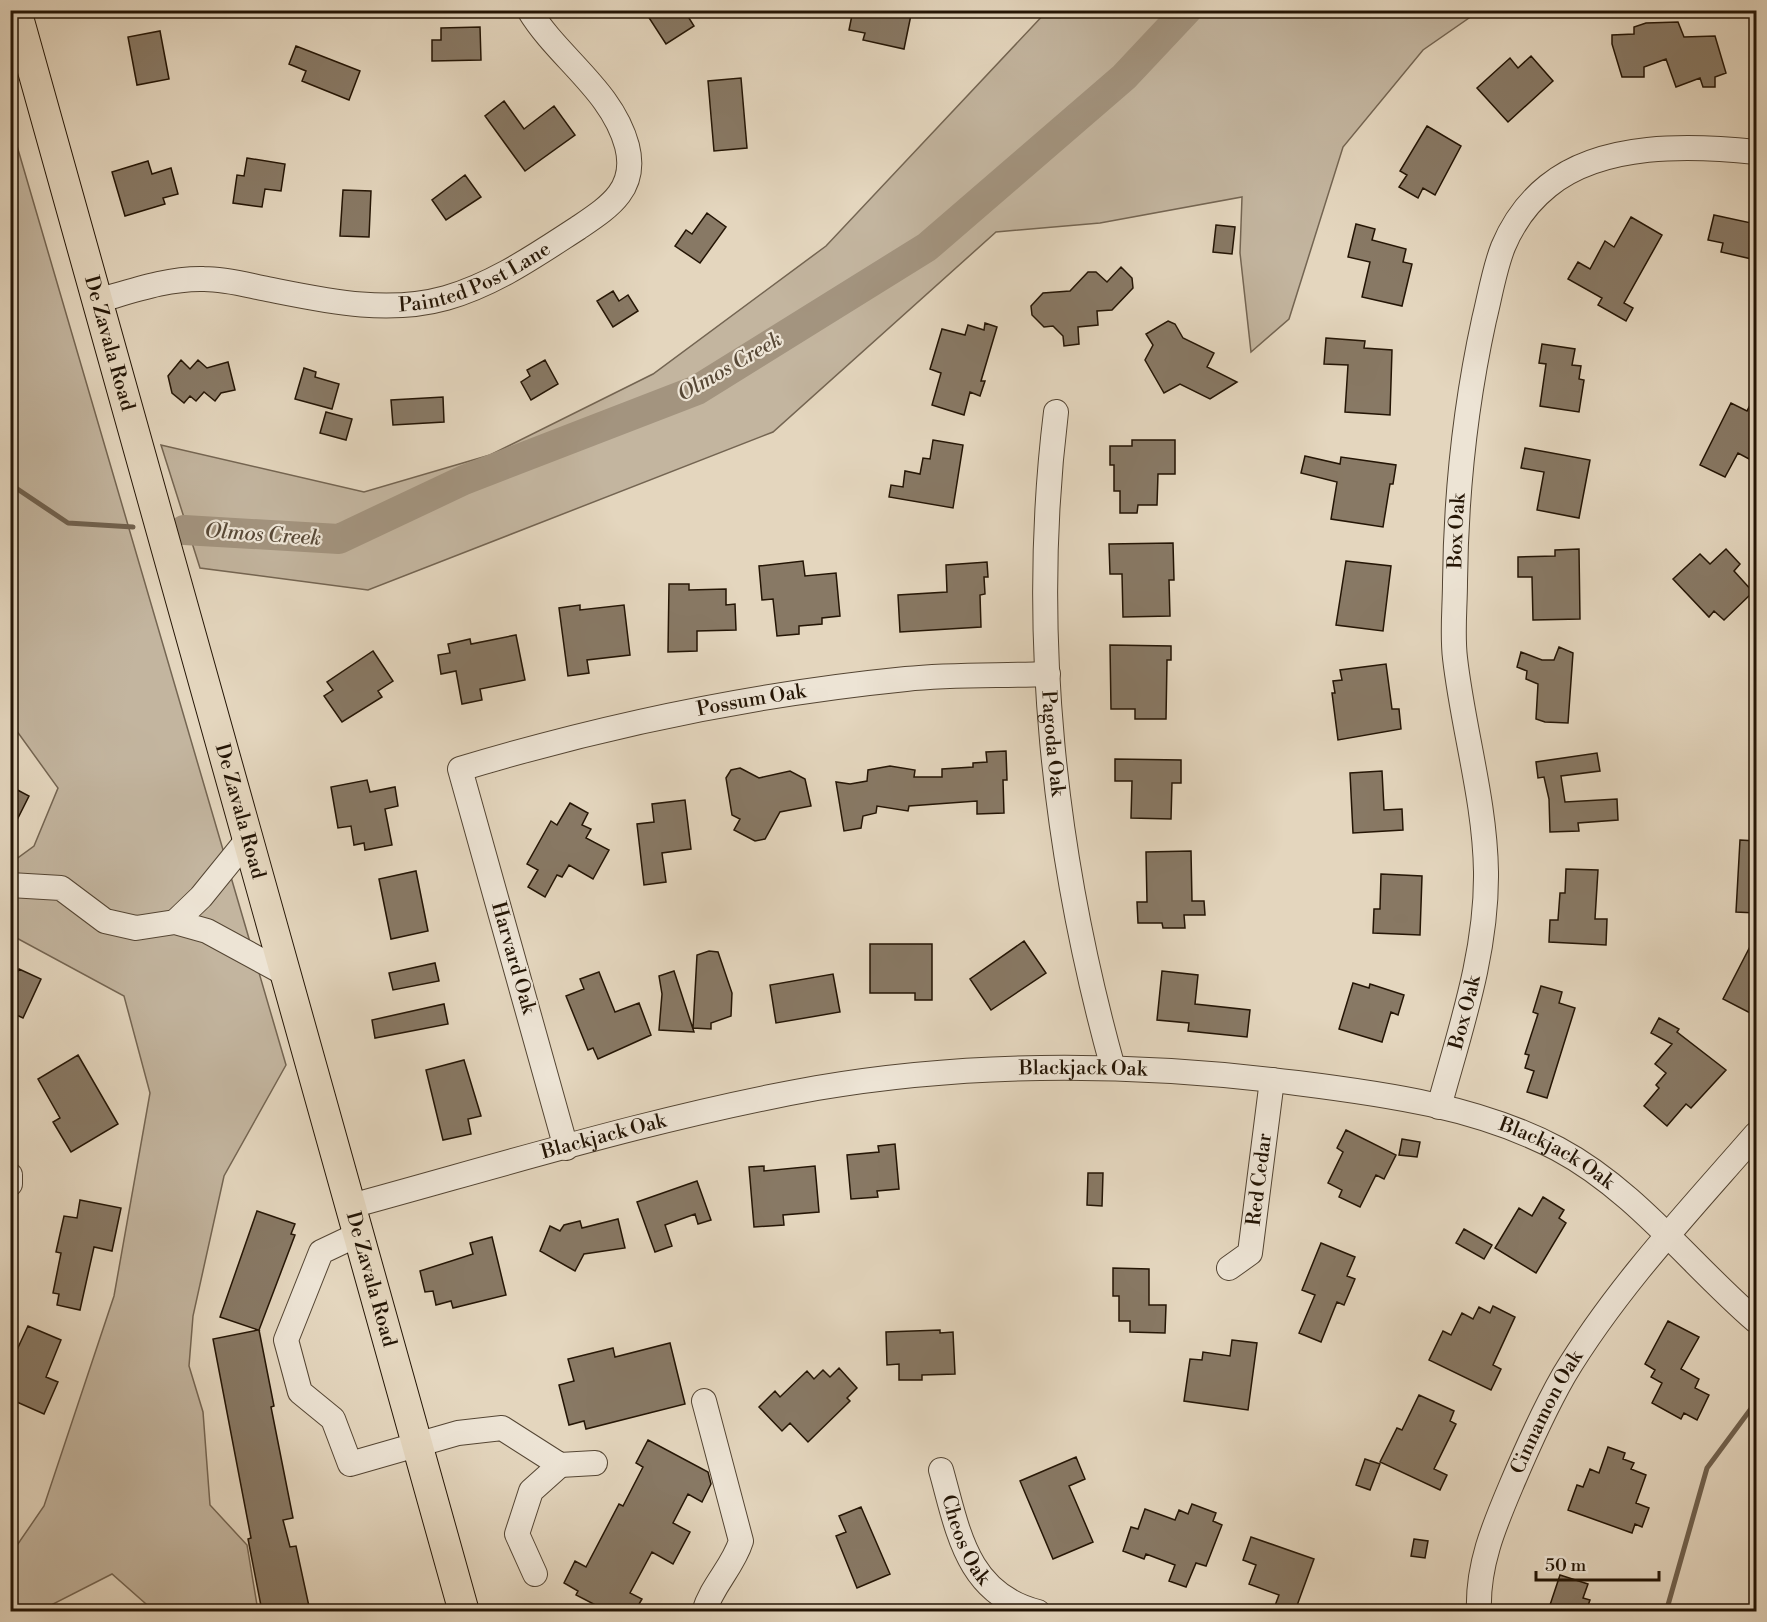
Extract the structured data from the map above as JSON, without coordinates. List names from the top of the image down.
{
  "streets": {
    "main road": ["De Zavala Road"],
    "street": [
      "Painted Post Lane",
      "Box Oak",
      "Possum Oak",
      "Pagoda Oak",
      "Harvard Oak",
      "Blackjack Oak",
      "Red Cedar",
      "Cinnamon Oak",
      "Cheos Oak"
    ]
  },
  "crossings": [
    ["Painted Post Lane", "De Zavala Road"],
    ["De Zavala Road", "Blackjack Oak"],
    ["Box Oak", "Blackjack Oak"],
    ["Possum Oak", "Pagoda Oak"],
    ["Possum Oak", "Harvard Oak"],
    ["Pagoda Oak", "Blackjack Oak"],
    ["Harvard Oak", "Blackjack Oak"],
    ["Blackjack Oak", "Red Cedar"],
    ["Blackjack Oak", "Cinnamon Oak"]
  ],
  "water": ["Olmos Creek"],
  "scale_bar": "50 m"
}
